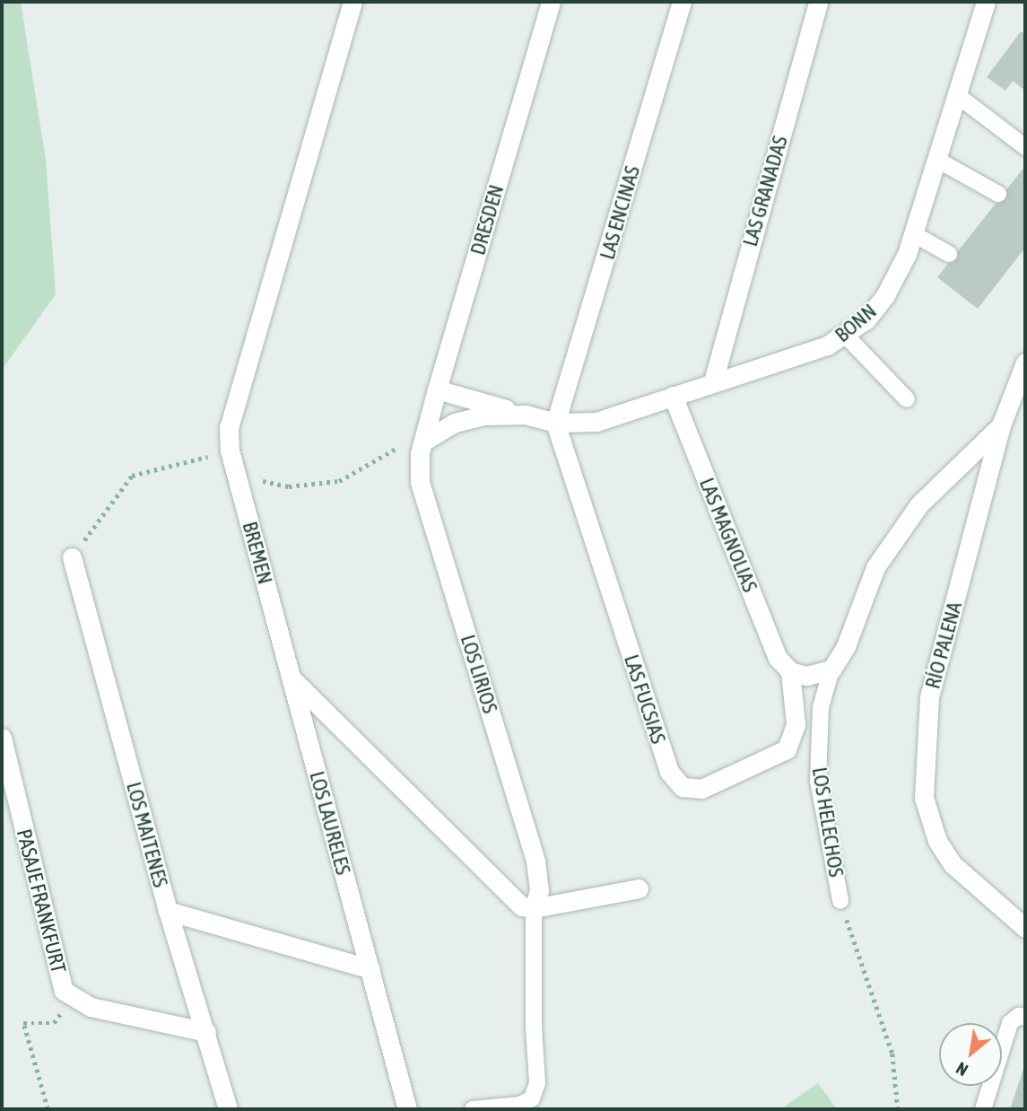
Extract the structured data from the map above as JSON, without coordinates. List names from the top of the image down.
{
  "streets": {
    "street": [
      "LAS GRANADAS",
      "LAS ENCINAS",
      "DRESDEN",
      "BONN",
      "LAS MAGNOLIAS",
      "BREMEN",
      "RÍO PALENA",
      "LOS LIRIOS",
      "LAS FUCSIAS",
      "LOS LAURELES",
      "LOS MAITENES",
      "PASAJE FRANKFURT"
    ],
    "lane": ["LOS HELECHOS"]
  },
  "crossings": [
    ["LAS GRANADAS", "BONN"],
    ["LAS ENCINAS", "BONN"],
    ["LAS ENCINAS", "LAS FUCSIAS"],
    ["DRESDEN", "BONN"],
    ["DRESDEN", "LOS LIRIOS"],
    ["BONN", "LAS MAGNOLIAS"],
    ["BONN", "LOS LIRIOS"],
    ["BONN", "LAS FUCSIAS"],
    ["LAS MAGNOLIAS", "LAS FUCSIAS"],
    ["BREMEN", "LOS LAURELES"],
    ["LOS MAITENES", "PASAJE FRANKFURT"]
  ],
  "north": "bottom left"
}
